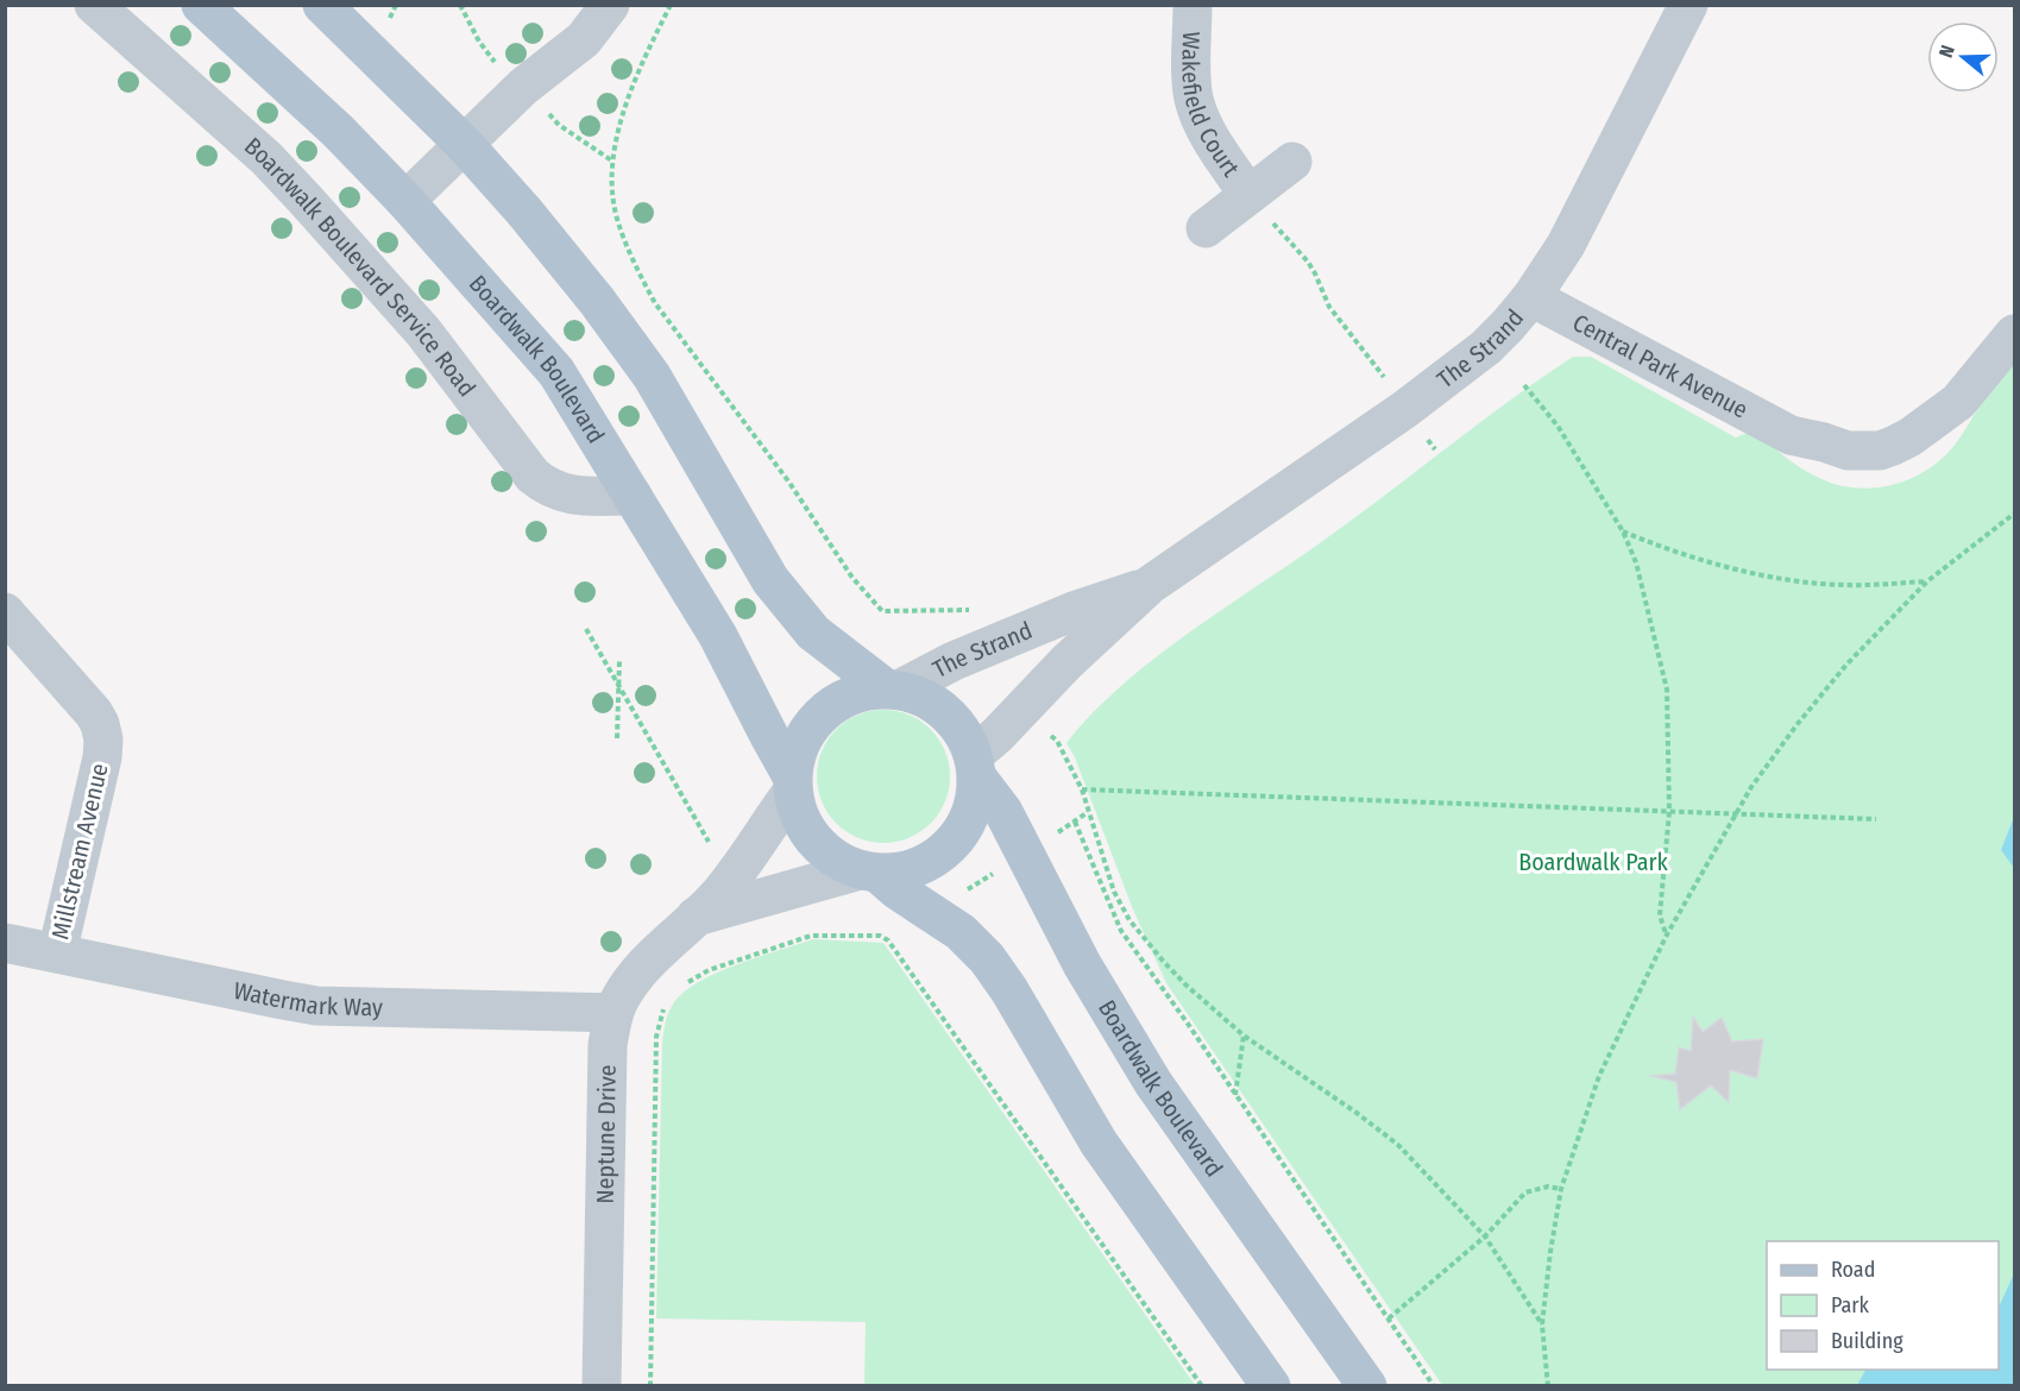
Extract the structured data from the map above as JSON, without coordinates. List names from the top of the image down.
{
  "streets": {
    "main road": ["Boardwalk Boulevard"],
    "street": [
      "Wakefield Court",
      "Boardwalk Boulevard Service Road",
      "The Strand",
      "Central Park Avenue",
      "Millstream Avenue",
      "Watermark Way",
      "Neptune Drive"
    ]
  },
  "crossings": [
    ["Boardwalk Boulevard Service Road", "Boardwalk Boulevard"],
    ["The Strand", "Boardwalk Boulevard"],
    ["The Strand", "Central Park Avenue"],
    ["The Strand", "Neptune Drive"],
    ["Boardwalk Boulevard", "Neptune Drive"],
    ["Millstream Avenue", "Watermark Way"],
    ["Watermark Way", "Neptune Drive"]
  ],
  "parks": ["Boardwalk Park"],
  "legend": ["Road", "Park", "Building"],
  "north": "left"
}
